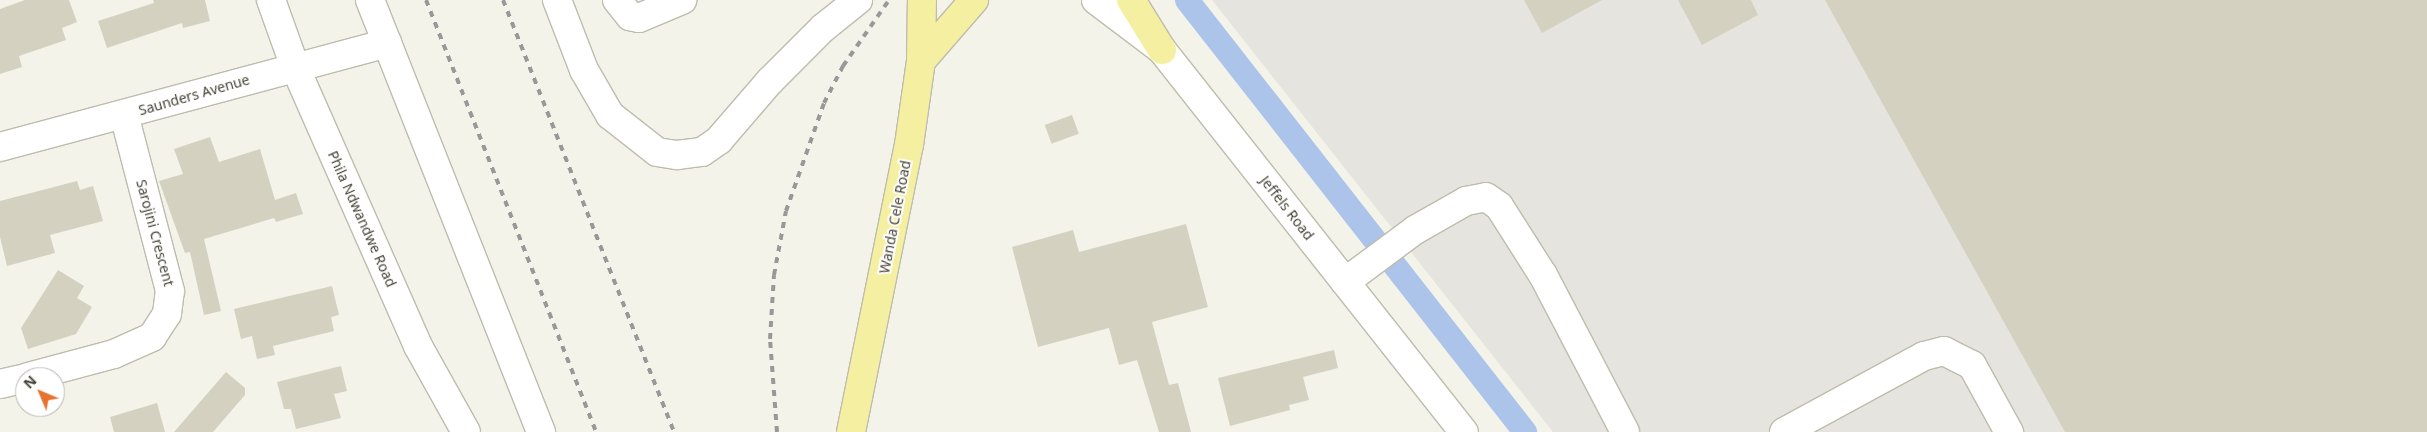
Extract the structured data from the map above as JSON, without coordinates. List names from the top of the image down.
{
  "streets": {
    "main road": ["Wanda Cele Road"],
    "street": [
      "Saunders Avenue",
      "Jeffels Road",
      "Phila Ndwandwe Road",
      "Sarojini Crescent"
    ]
  },
  "crossings": [
    ["Saunders Avenue", "Phila Ndwandwe Road"],
    ["Saunders Avenue", "Sarojini Crescent"]
  ],
  "north": "top left"
}
